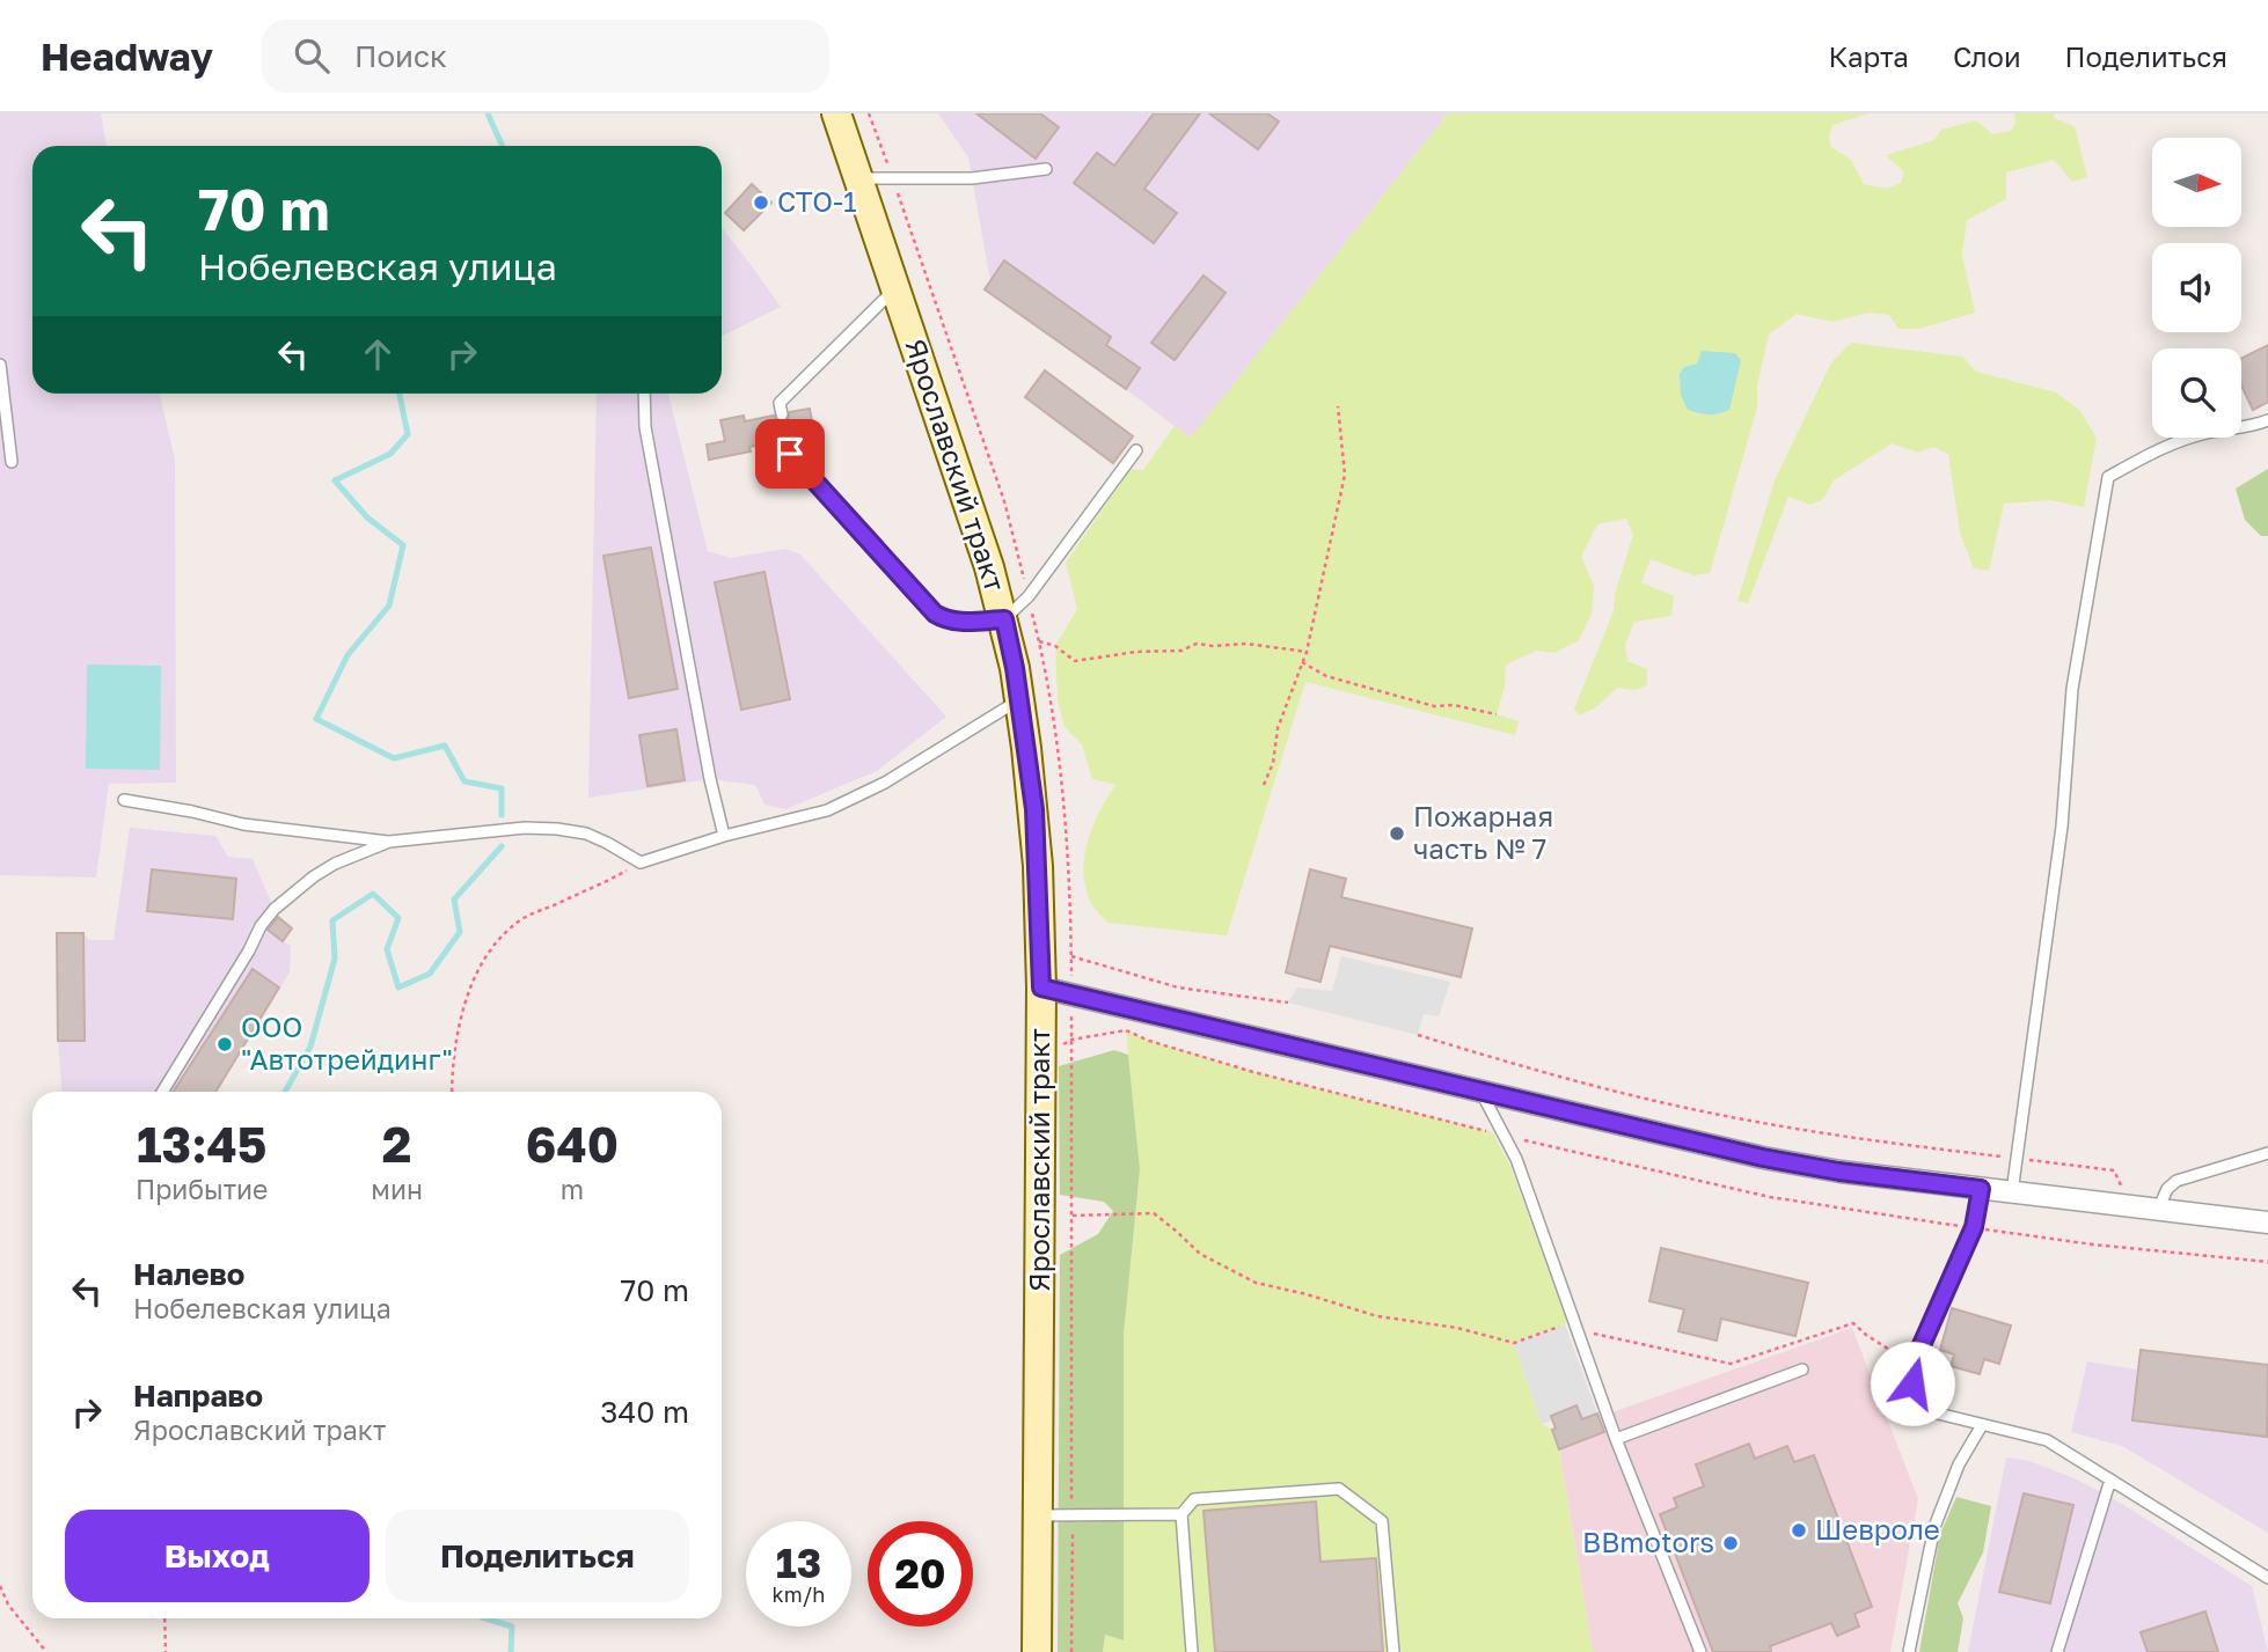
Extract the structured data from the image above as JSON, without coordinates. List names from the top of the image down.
{
  "streets": {
    "street": ["Ярославский тракт"]
  },
  "places": [
    "СТО-1",
    "Пожарная часть № 7",
    "ООО \"Автотрейдинг\"",
    "Шевроле",
    "BBmotors"
  ],
  "north": "right",
  "page": {
    "header": "Headway",
    "search": "Поиск",
    "nav": ["Карта", "Слои", "Поделиться"],
    "turn": ["70 m", "Нобелевская улица"],
    "eta": [
      "13:45",
      "Прибытие",
      "2",
      "мин",
      "640",
      "m"
    ],
    "list": [
      {
        "name": "Налево",
        "note": "Нобелевская улица",
        "value": "70 m"
      },
      {
        "name": "Направо",
        "note": "Ярославский тракт",
        "value": "340 m"
      }
    ],
    "buttons": ["Выход", "Поделиться"],
    "speed": "13 km/h",
    "limit": "20"
  }
}
